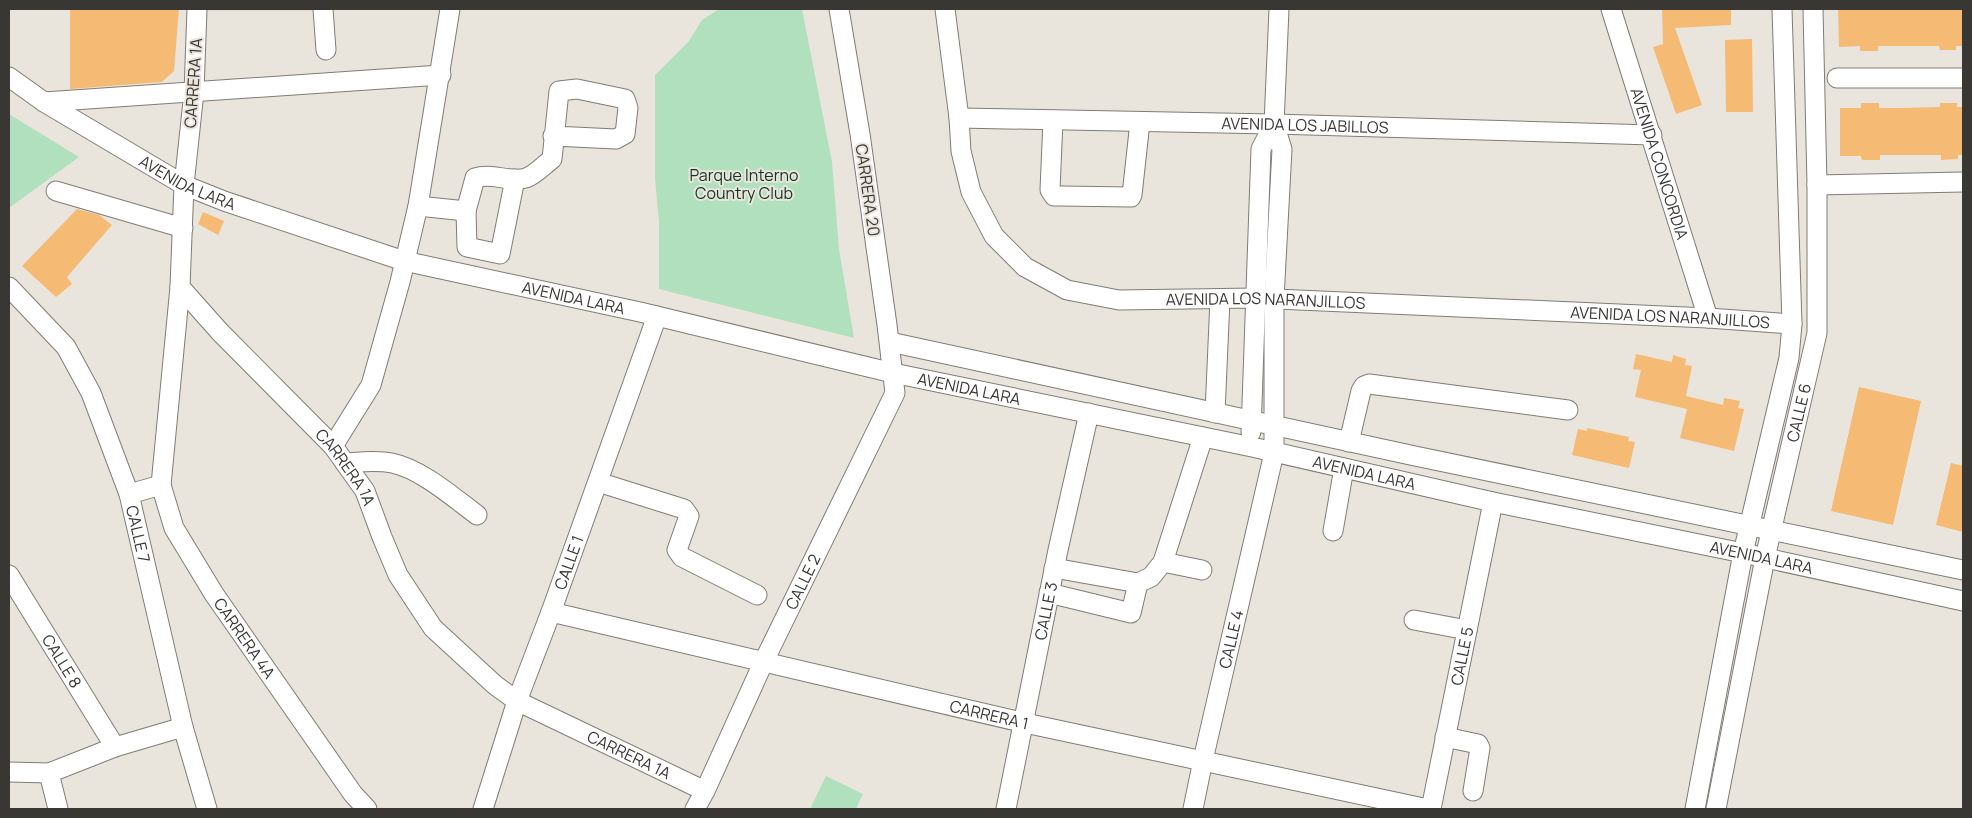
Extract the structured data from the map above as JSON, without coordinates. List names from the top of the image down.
{
  "streets": {
    "street": [
      "CARRERA 1A",
      "AVENIDA LOS JABILLOS",
      "AVENIDA CONCORDIA",
      "AVENIDA LARA",
      "CARRERA 20",
      "AVENIDA LOS NARANJILLOS",
      "CALLE 6",
      "CALLE 7",
      "CALLE 1",
      "CALLE 2",
      "CALLE 3",
      "CARRERA 4A",
      "CALLE 4",
      "CALLE 5",
      "CALLE 8",
      "CARRERA 1"
    ]
  },
  "crossings": [
    ["CARRERA 1A", "AVENIDA LARA"],
    ["CARRERA 1A", "CALLE 1"],
    ["CARRERA 1A", "CALLE 2"],
    ["AVENIDA LOS JABILLOS", "AVENIDA CONCORDIA"],
    ["AVENIDA LOS JABILLOS", "AVENIDA LOS NARANJILLOS"],
    ["AVENIDA LOS JABILLOS", "CALLE 4"],
    ["AVENIDA CONCORDIA", "AVENIDA LOS NARANJILLOS"],
    ["AVENIDA LARA", "CARRERA 20"],
    ["AVENIDA LARA", "CALLE 6"],
    ["AVENIDA LARA", "CALLE 1"],
    ["AVENIDA LARA", "CALLE 2"],
    ["AVENIDA LARA", "CALLE 3"],
    ["AVENIDA LARA", "CALLE 4"],
    ["AVENIDA LARA", "CALLE 5"],
    ["CARRERA 20", "CALLE 2"],
    ["AVENIDA LOS NARANJILLOS", "CALLE 4"],
    ["CALLE 1", "CARRERA 1"],
    ["CALLE 2", "CARRERA 1"],
    ["CALLE 3", "CARRERA 1"],
    ["CALLE 4", "CARRERA 1"],
    ["CALLE 5", "CARRERA 1"]
  ],
  "parks": ["Parque Interno Country Club"]
}
